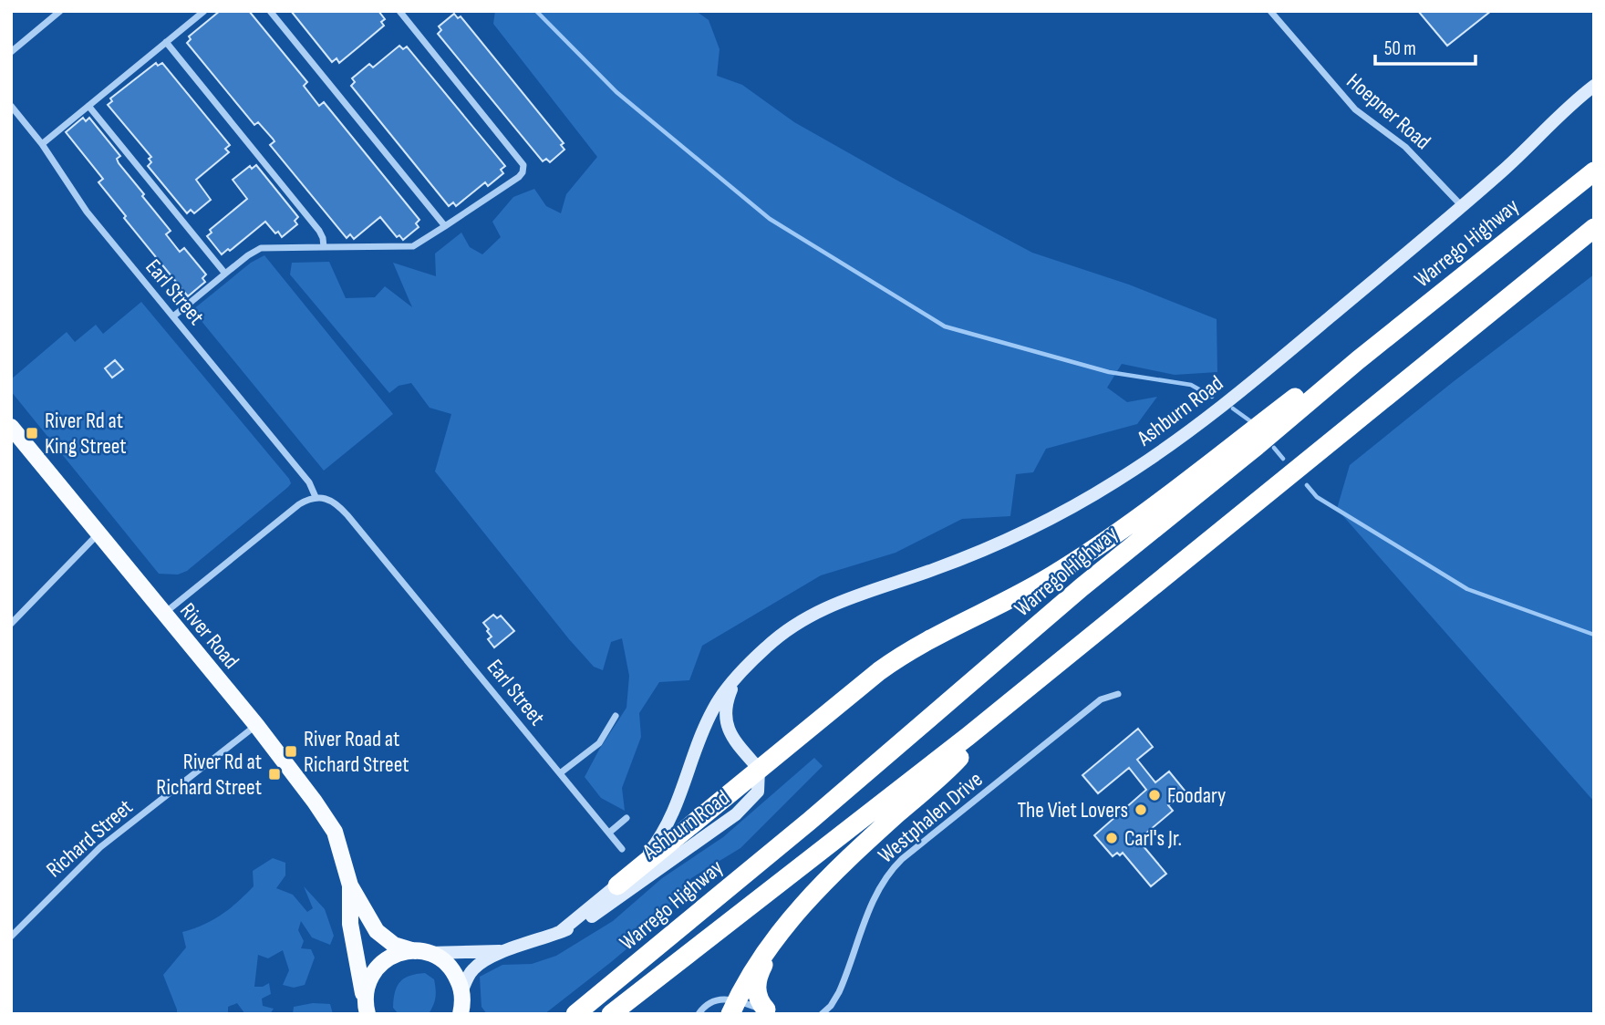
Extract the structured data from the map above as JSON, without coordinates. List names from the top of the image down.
{
  "streets": {
    "highway": ["Warrego Highway"],
    "main road": ["River Road"],
    "street": [
      "Hoepner Road",
      "Earl Street",
      "Ashburn Road",
      "Westphalen Drive",
      "Richard Street"
    ]
  },
  "crossings": [
    ["Hoepner Road", "Ashburn Road"],
    ["Ashburn Road", "River Road"],
    ["River Road", "Richard Street"]
  ],
  "places": {
    "transit": ["River Rd at King Street", "River Road at Richard Street", "River Rd at Richard Street"],
    "other": ["Foodary", "The Viet Lovers", "Carl's Jr."]
  },
  "scale_bar": "50 m"
}
